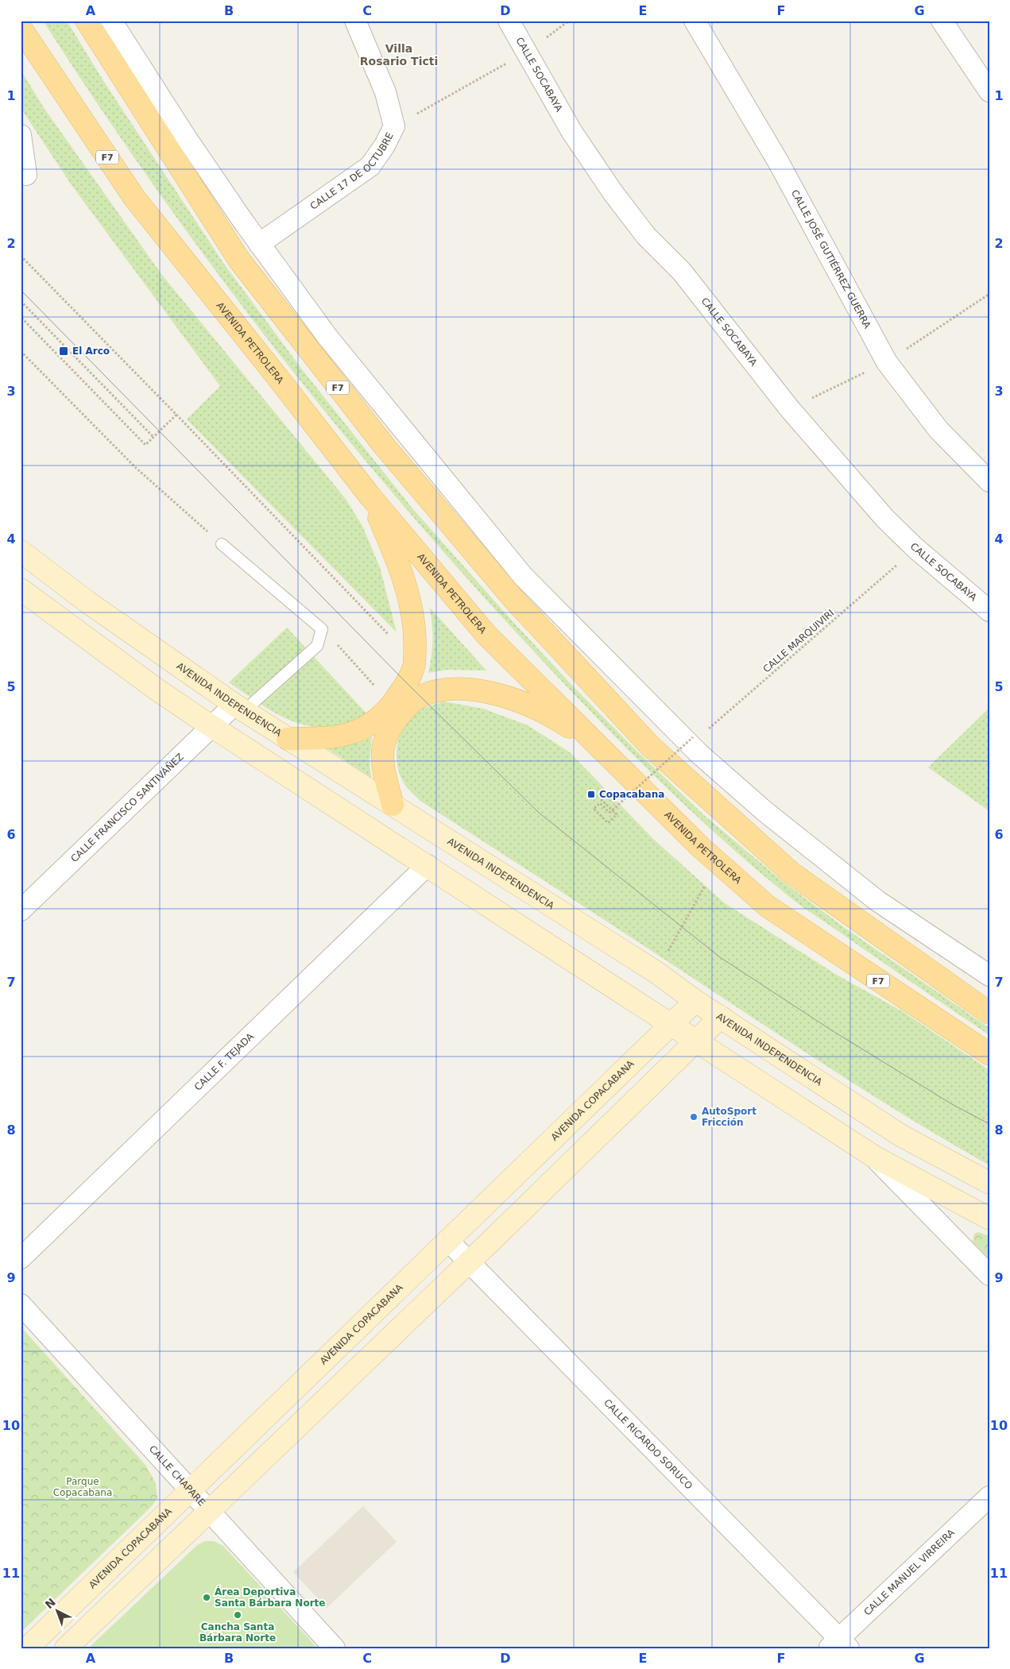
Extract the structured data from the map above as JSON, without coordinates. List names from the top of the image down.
{
  "streets": {
    "main road": [
      "F7",
      "AVENIDA PETROLERA",
      "AVENIDA INDEPENDENCIA",
      "AVENIDA COPACABANA"
    ],
    "street": [
      "CALLE SOCABAYA",
      "CALLE 17 DE OCTUBRE",
      "CALLE JOSÉ GUTIÉRREZ GUERRA",
      "CALLE FRANCISCO SANTIVÁÑEZ",
      "CALLE F. TEJADA",
      "CALLE RICARDO SORUCO",
      "CALLE CHAPARE",
      "CALLE MANUEL VIRREIRA"
    ],
    "path": ["CALLE MARQUIVIRI"]
  },
  "crossings": [
    ["CALLE SOCABAYA", "CALLE 17 DE OCTUBRE"],
    ["CALLE SOCABAYA", "CALLE MARQUIVIRI"],
    ["AVENIDA INDEPENDENCIA", "CALLE FRANCISCO SANTIVÁÑEZ"],
    ["AVENIDA INDEPENDENCIA", "AVENIDA COPACABANA"],
    ["AVENIDA COPACABANA", "CALLE RICARDO SORUCO"],
    ["AVENIDA COPACABANA", "CALLE CHAPARE"],
    ["CALLE RICARDO SORUCO", "CALLE MANUEL VIRREIRA"]
  ],
  "districts": ["Villa Rosario Ticti"],
  "parks": ["Parque Copacabana"],
  "places": {
    "transit": ["El Arco", "Copacabana"],
    "other": ["AutoSport Fricción", "Área Deportiva Santa Bárbara Norte", "Cancha Santa Bárbara Norte"]
  },
  "north": "top left",
  "grid": {
    "columns": [
      "A",
      "B",
      "C",
      "D",
      "E",
      "F",
      "G"
    ],
    "rows": [
      "1",
      "2",
      "3",
      "4",
      "5",
      "6",
      "7",
      "8",
      "9",
      "10",
      "11"
    ]
  }
}
